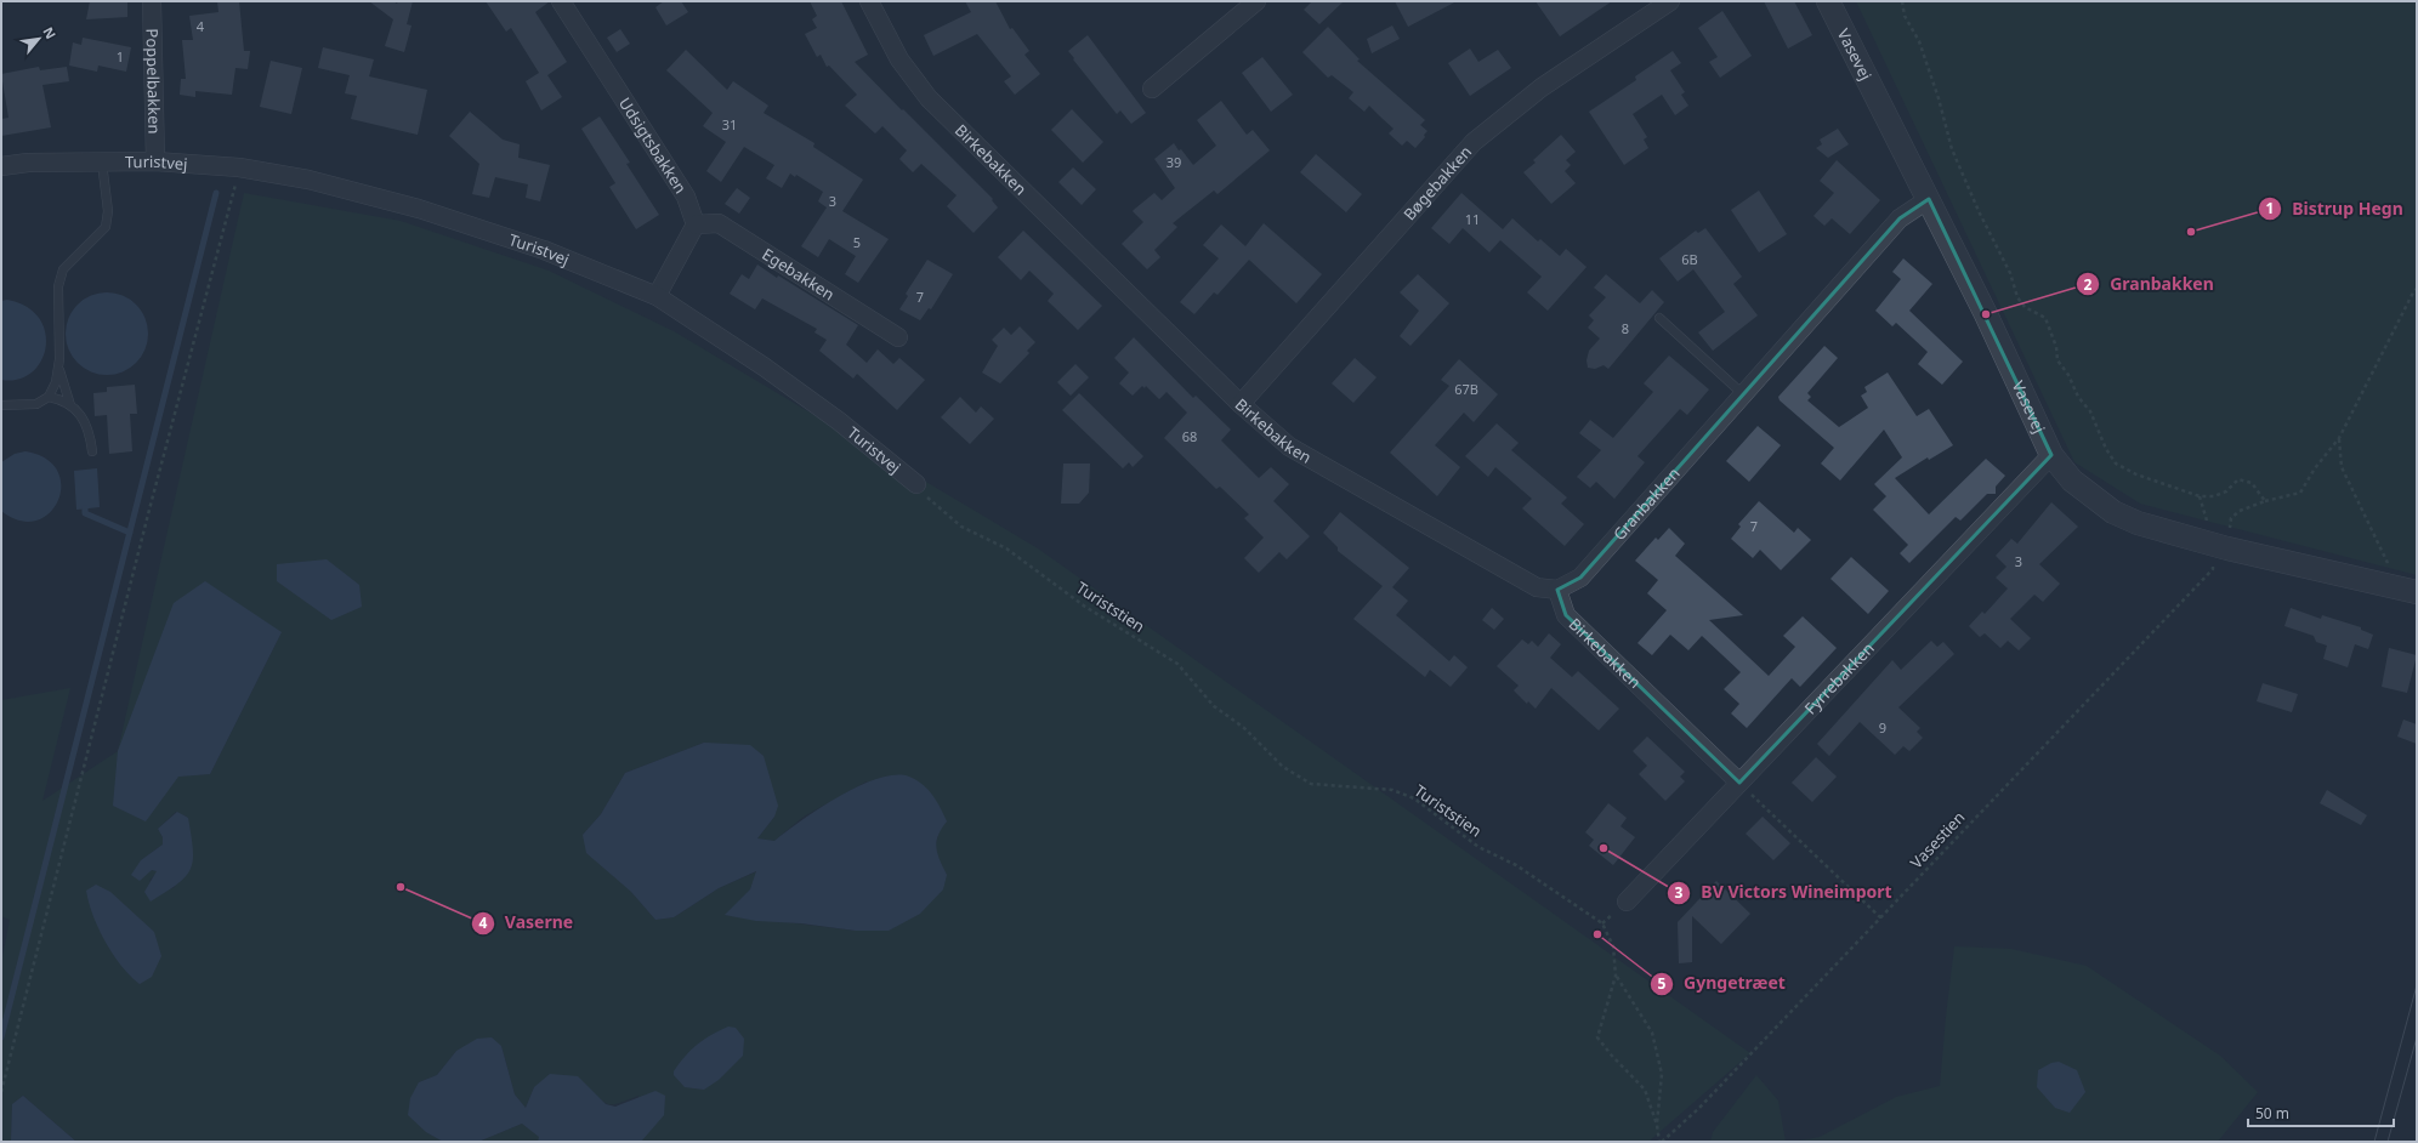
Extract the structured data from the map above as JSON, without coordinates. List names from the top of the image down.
{
  "streets": {
    "street": [
      "Vasevej",
      "Poppelbakken",
      "Udsigtsbakken",
      "Birkebakken",
      "Turistvej",
      "Bøgebakken",
      "Egebakken",
      "Granbakken",
      "Fyrrebakken"
    ],
    "path": ["Turiststien", "Vasestien"]
  },
  "crossings": [
    ["Vasevej", "Granbakken"],
    ["Vasevej", "Fyrrebakken"],
    ["Vasevej", "Vasestien"],
    ["Poppelbakken", "Turistvej"],
    ["Udsigtsbakken", "Egebakken"],
    ["Birkebakken", "Bøgebakken"],
    ["Birkebakken", "Granbakken"],
    ["Birkebakken", "Fyrrebakken"],
    ["Turistvej", "Turiststien"],
    ["Turiststien", "Vasestien"]
  ],
  "places": [
    "Bistrup Hegn",
    "Granbakken",
    "BV Victors Wineimport",
    "Vaserne",
    "Gyngetræet"
  ],
  "house_numbers": [
    "4",
    "1",
    "31",
    "39",
    "3",
    "11",
    "5",
    "6B",
    "7",
    "8",
    "67B",
    "68",
    "7",
    "3",
    "9"
  ],
  "scale_bar": "50 m",
  "north": "top right"
}
